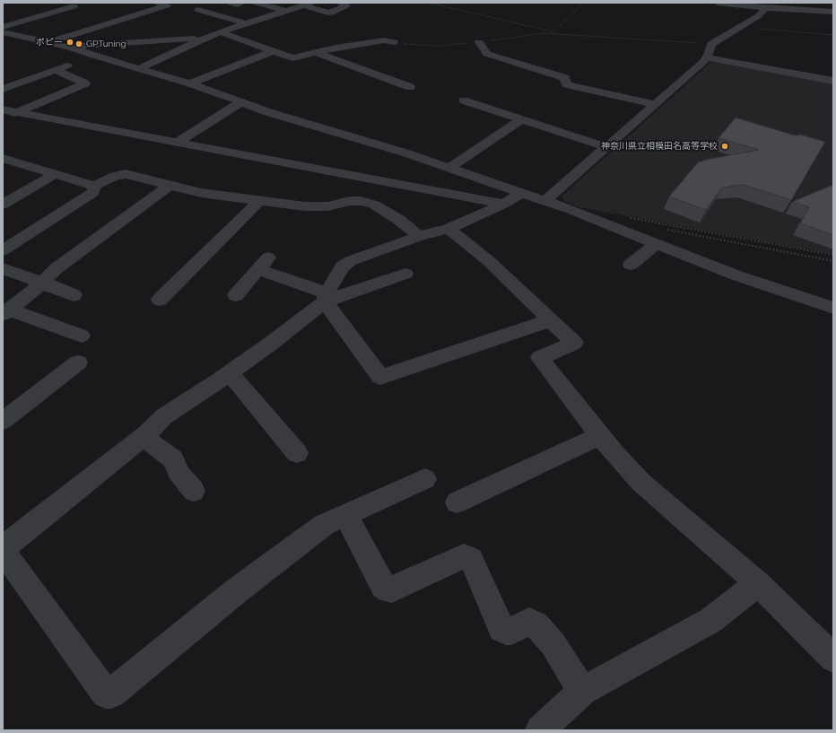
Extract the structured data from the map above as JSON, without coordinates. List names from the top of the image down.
{
  "places": ["ポピー", "GPTuning", "神奈川県立相模田名高等学校"]
}
